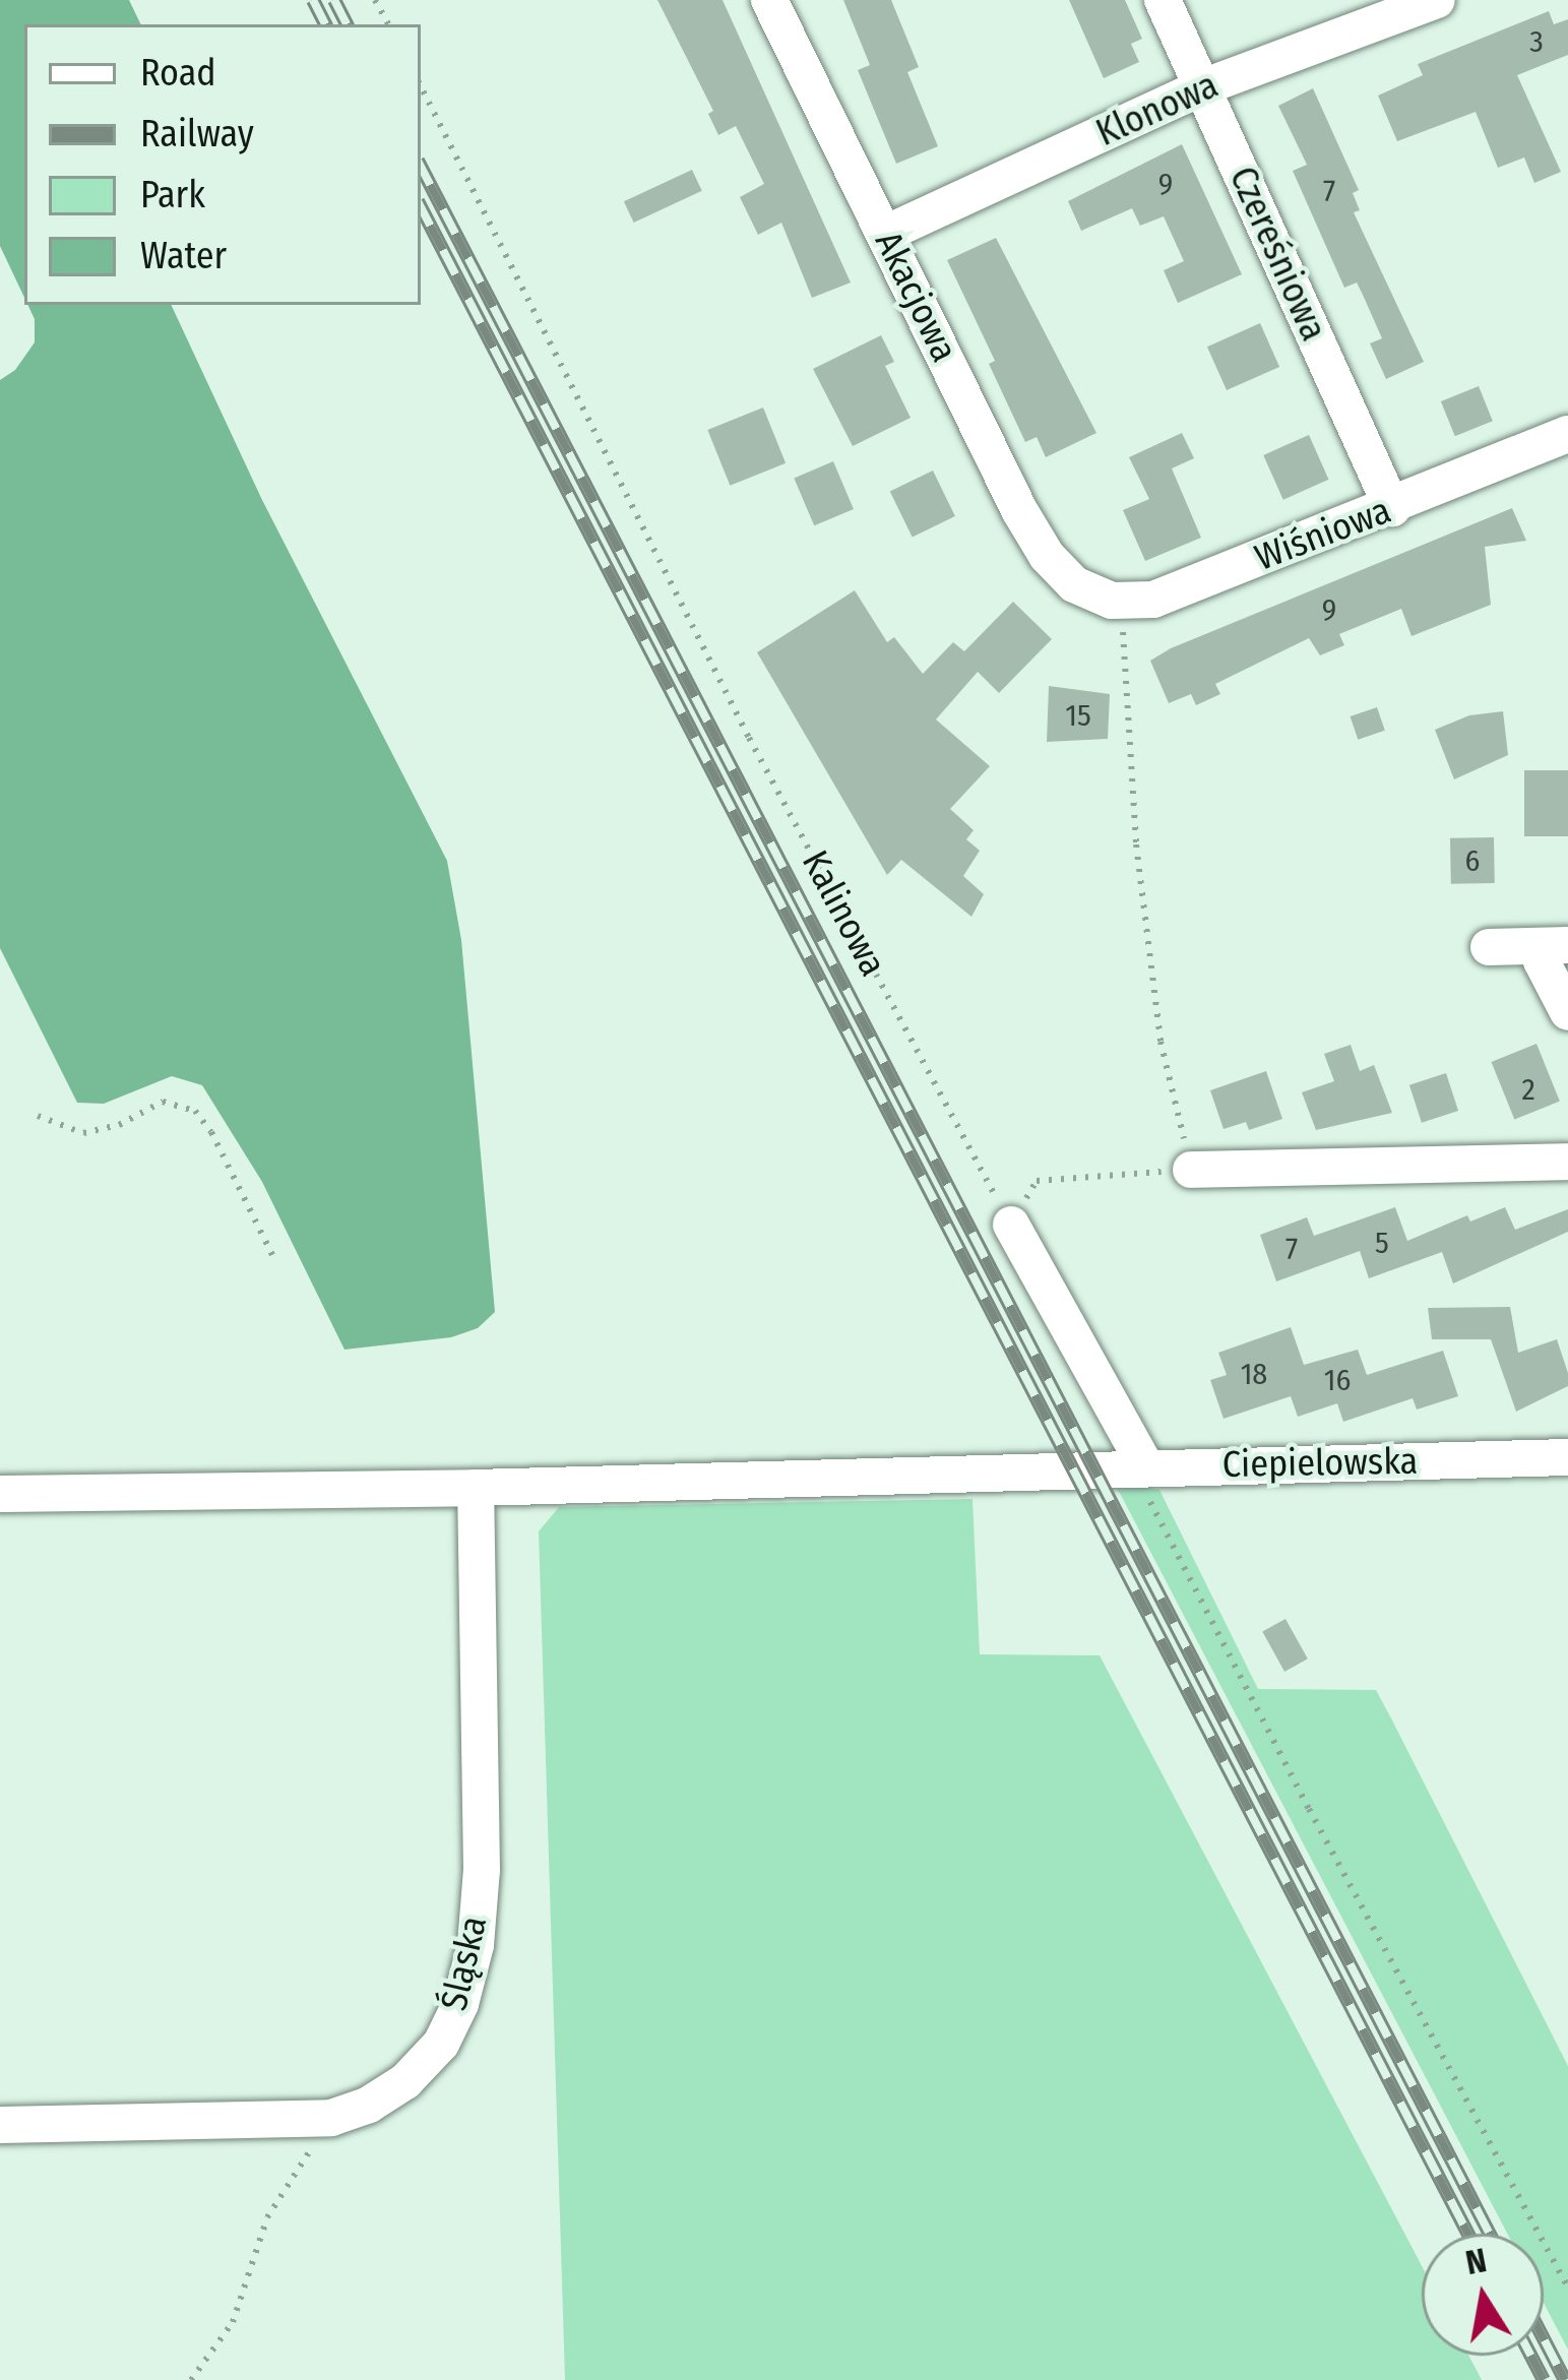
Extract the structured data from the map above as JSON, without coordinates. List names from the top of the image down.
{
  "streets": {
    "street": [
      "Klonowa",
      "Czereśniowa",
      "Akacjowa",
      "Wiśniowa",
      "Ciepielowska",
      "Śląska"
    ],
    "path": ["Kalinowa"]
  },
  "crossings": [
    ["Klonowa", "Czereśniowa"],
    ["Klonowa", "Akacjowa"],
    ["Czereśniowa", "Wiśniowa"],
    ["Akacjowa", "Wiśniowa"],
    ["Ciepielowska", "Śląska"]
  ],
  "house_numbers": [
    "3",
    "9",
    "7",
    "9",
    "15",
    "6",
    "2",
    "5",
    "7",
    "18",
    "16"
  ],
  "legend": [
    "Road",
    "Railway",
    "Park",
    "Water"
  ],
  "north": "top"
}
